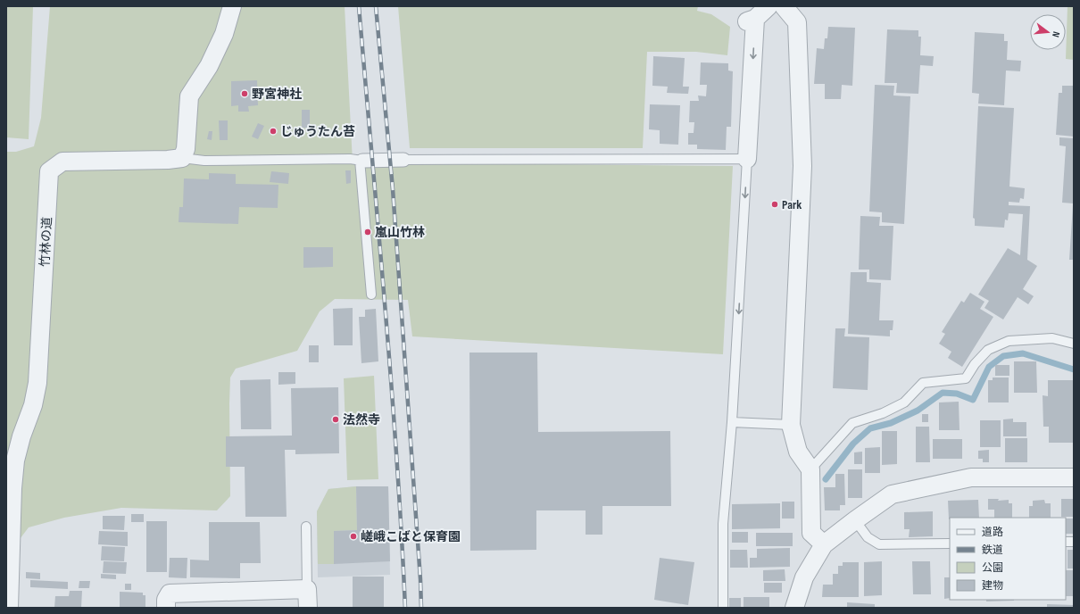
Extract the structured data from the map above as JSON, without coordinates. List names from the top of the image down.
{
  "streets": {
    "street": ["竹林の道"]
  },
  "places": [
    "野宮神社",
    "じゅうたん苔",
    "Park",
    "嵐山竹林",
    "法然寺",
    "嵯峨こばと保育園"
  ],
  "legend": [
    "道路",
    "鉄道",
    "公園",
    "建物"
  ],
  "north": "right"
}
